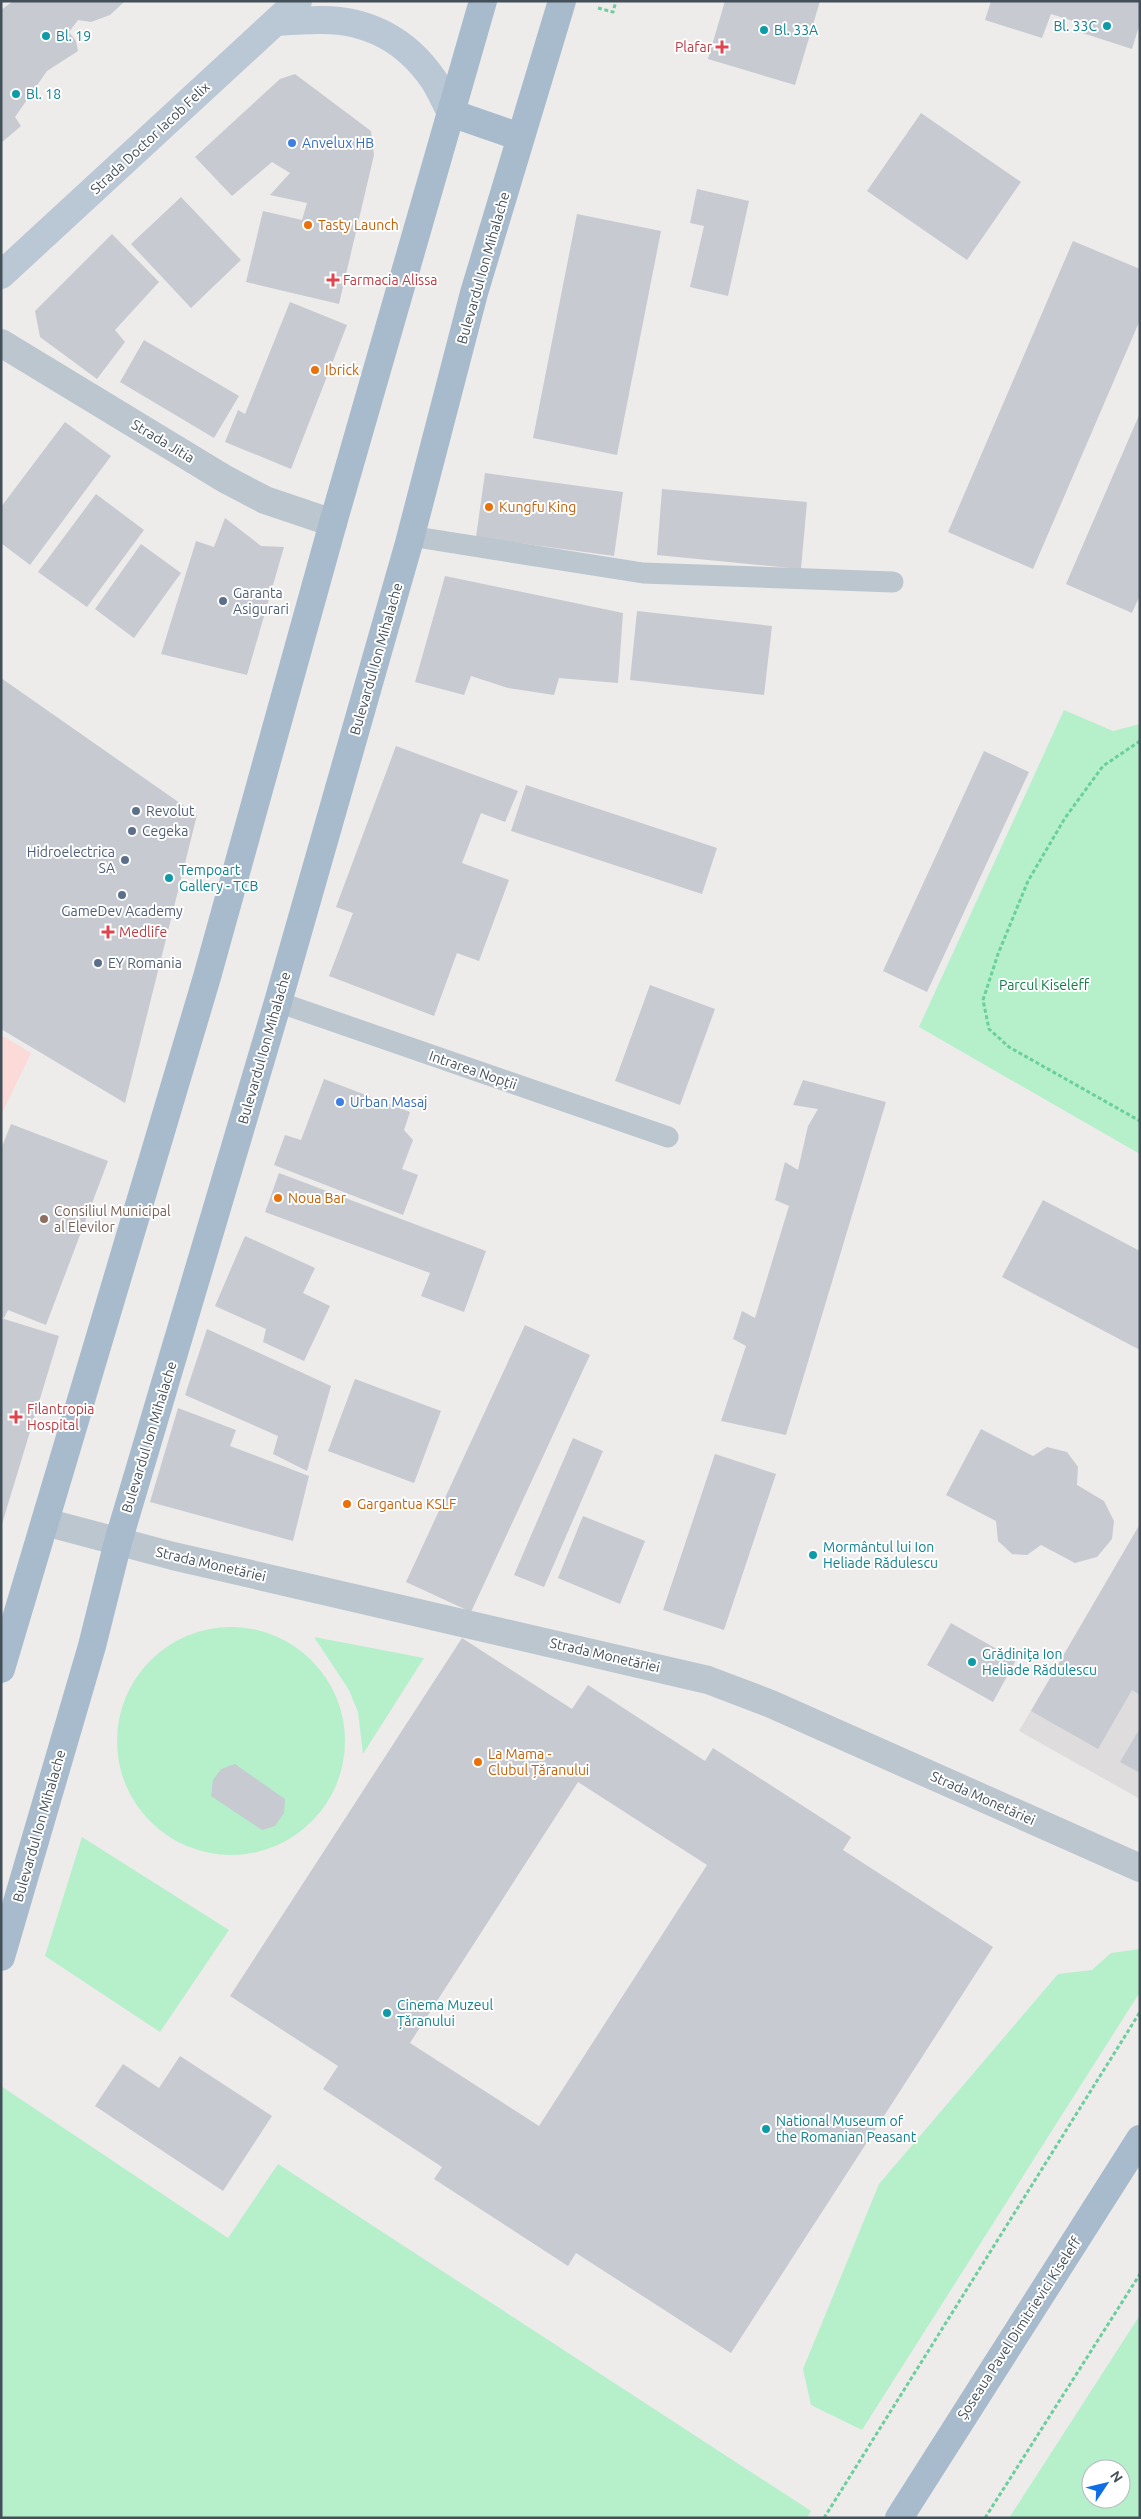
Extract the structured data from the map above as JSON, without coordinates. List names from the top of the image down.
{
  "streets": {
    "main road": ["Bulevardul Ion Mihalache", "Șoseaua Pavel Dimitrievici Kiseleff"],
    "street": ["Strada Doctor Iacob Felix", "Strada Jitia", "Strada Monetăriei"],
    "lane": ["Intrarea Nopții"]
  },
  "crossings": [
    ["Bulevardul Ion Mihalache", "Intrarea Nopții"],
    ["Bulevardul Ion Mihalache", "Strada Monetăriei"]
  ],
  "parks": ["Parcul Kiseleff"],
  "places": {
    "other": [
      "Bl. 33C",
      "Bl. 33A",
      "Bl. 19",
      "Bl. 18",
      "Anvelux HB",
      "Tasty Launch",
      "Ibrick",
      "Kungfu King",
      "Garanta Asigurari",
      "Revolut",
      "Cegeka",
      "Hidroelectrica SA",
      "Tempoart Gallery - TCB",
      "GameDev Academy",
      "EY Romania",
      "Urban Masaj",
      "Noua Bar",
      "Consiliul Municipal al Elevilor",
      "Gargantua KSLF",
      "Mormântul lui Ion Heliade Rădulescu",
      "Grădinița Ion Heliade Rădulescu",
      "La Mama - Clubul Țăranului",
      "Cinema Muzeul Țăranului",
      "National Museum of the Romanian Peasant"
    ],
    "health": [
      "Plafar",
      "Farmacia Alissa",
      "Medlife",
      "Filantropia Hospital"
    ]
  },
  "north": "top right"
}
